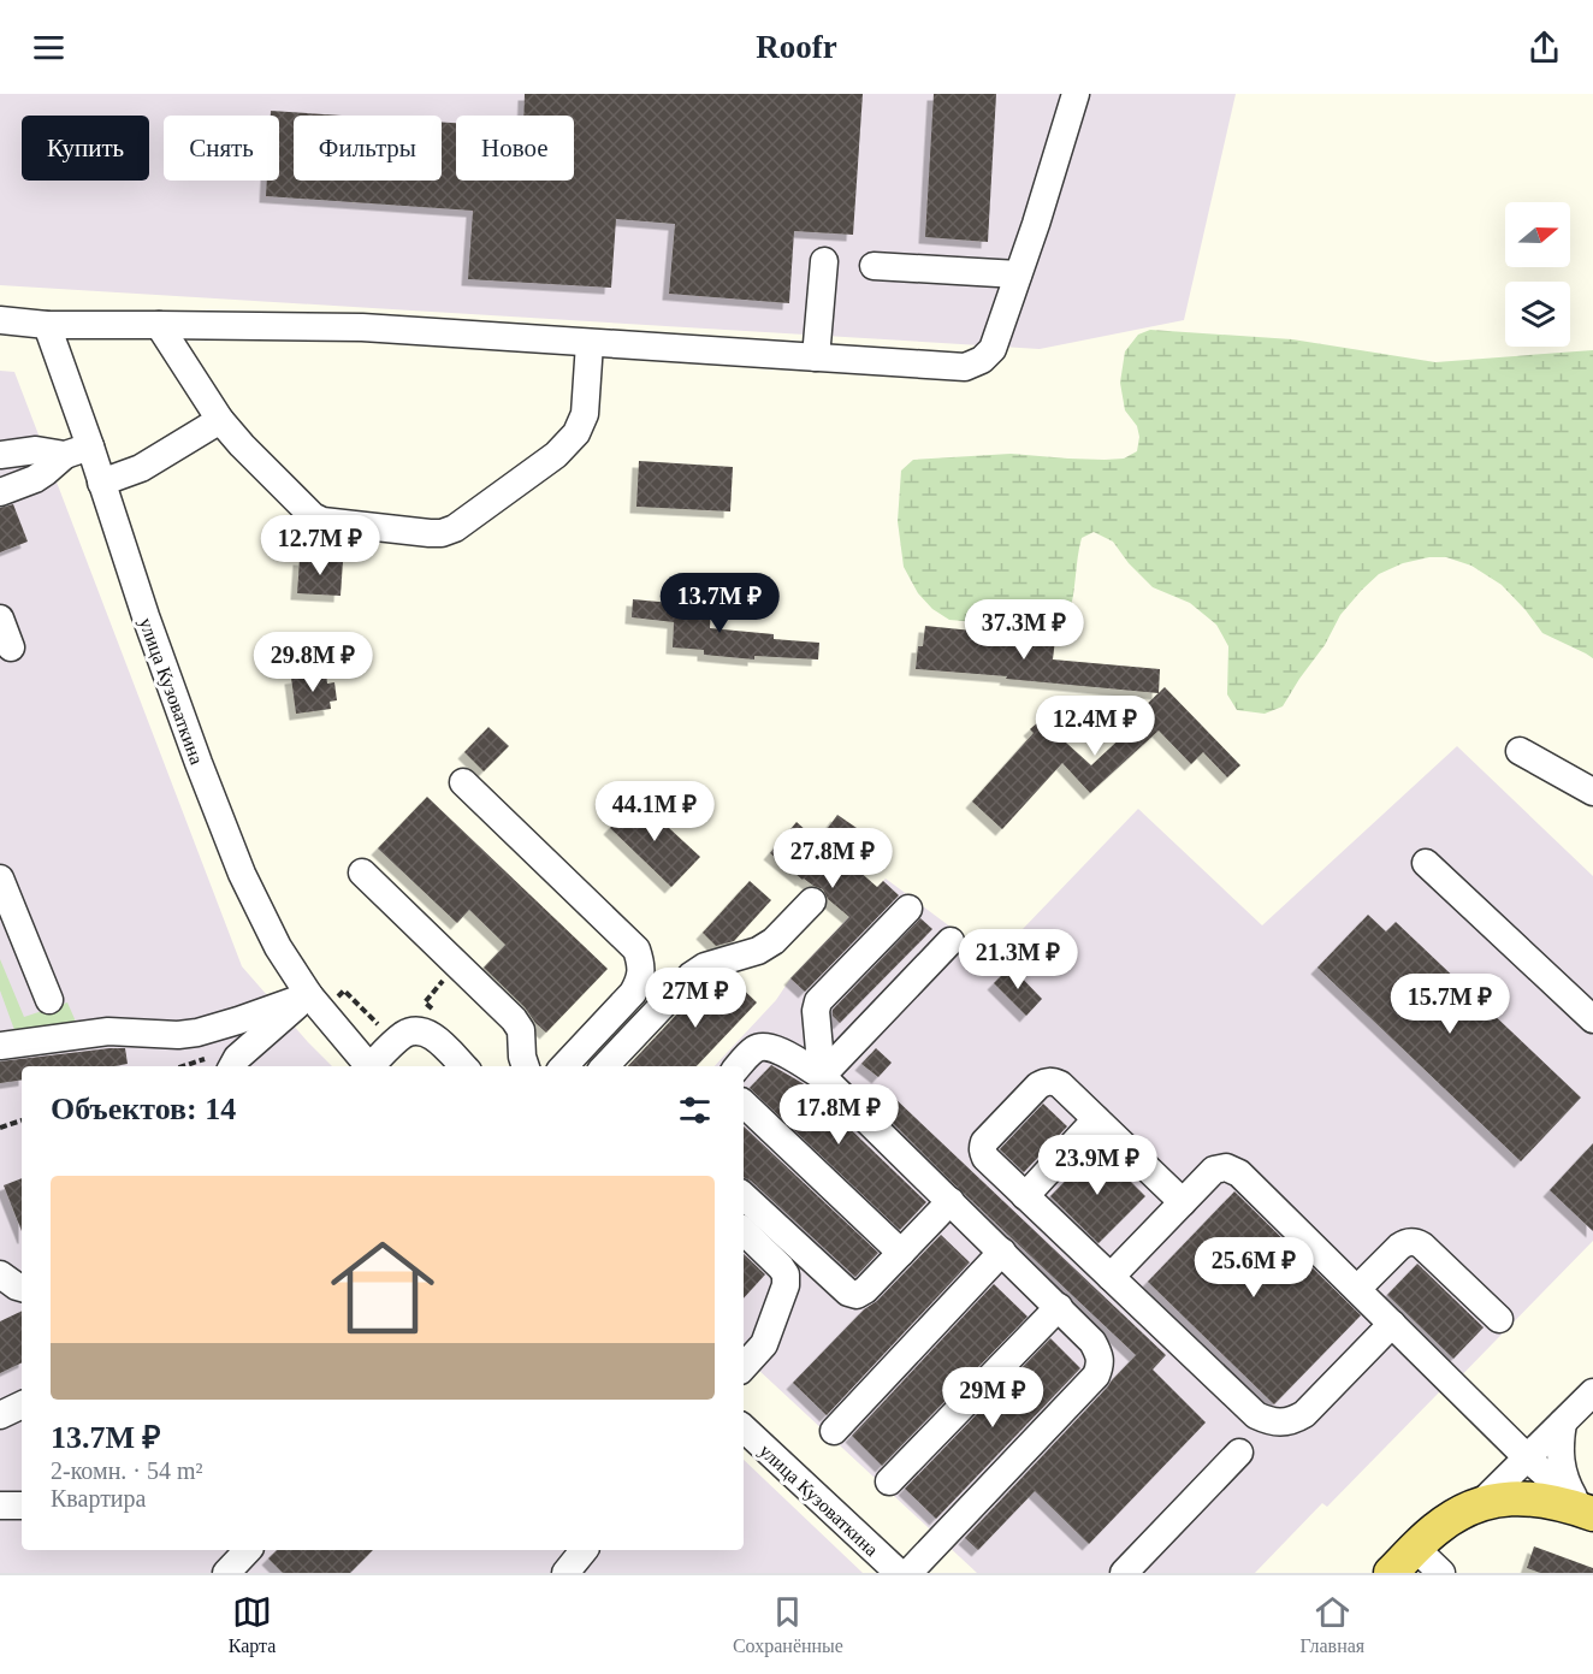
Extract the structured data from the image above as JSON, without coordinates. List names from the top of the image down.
{
  "streets": {
    "street": ["улица Кузоваткина"]
  },
  "north": "right",
  "page": {
    "header": "Roofr",
    "chip": [
      "Купить",
      "Снять",
      "Фильтры",
      "Новое"
    ],
    "price": [
      "12.7M ₽",
      "13.7M ₽",
      "37.3M ₽",
      "29.8M ₽",
      "12.4M ₽",
      "44.1M ₽",
      "27.8M ₽",
      "21.3M ₽",
      "27M ₽",
      "15.7M ₽",
      "17.8M ₽",
      "23.9M ₽",
      "25.6M ₽",
      "29M ₽"
    ],
    "heading": "Объектов: 14",
    "list": [
      {
        "name": "13.7M ₽",
        "note": "2-комн. · 54 m² · Квартира"
      }
    ],
    "tabs": ["Карта", "Сохранённые", "Главная"]
  }
}
